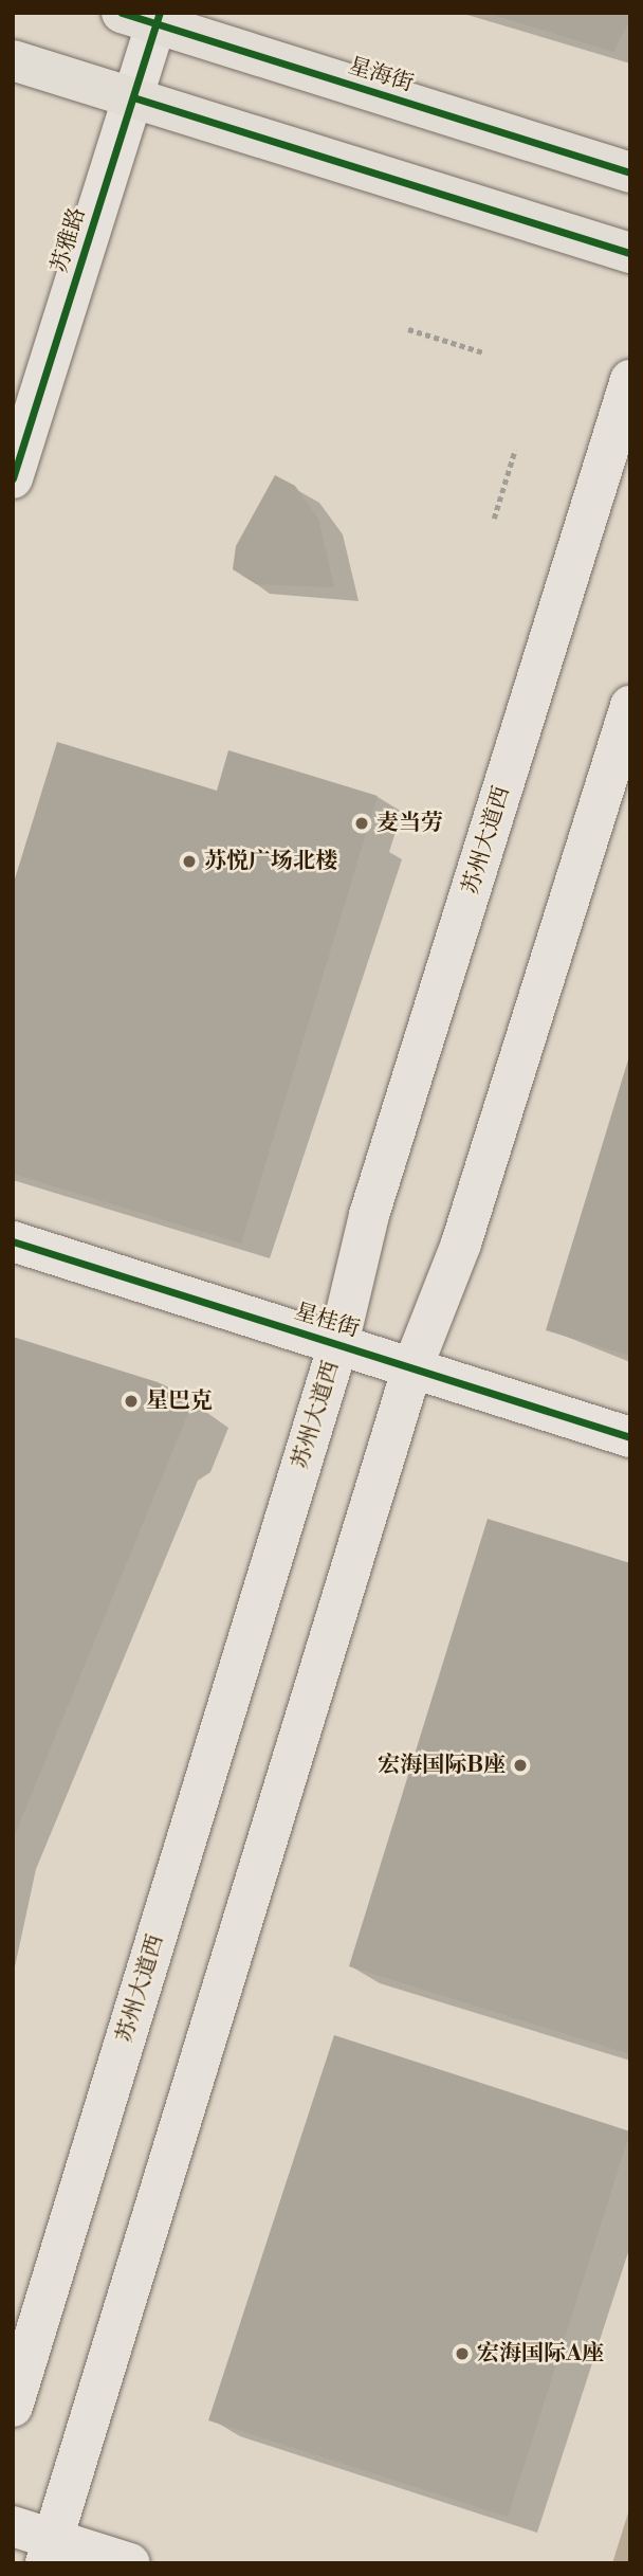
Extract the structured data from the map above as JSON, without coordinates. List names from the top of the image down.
{
  "streets": {
    "main road": [
      "星海街",
      "苏雅路",
      "苏州大道西",
      "星桂街"
    ]
  },
  "crossings": [
    ["星海街", "苏雅路"],
    ["苏州大道西", "星桂街"]
  ],
  "places": [
    "麦当劳",
    "苏悦广场北楼",
    "星巴克",
    "宏海国际B座",
    "宏海国际A座"
  ]
}
